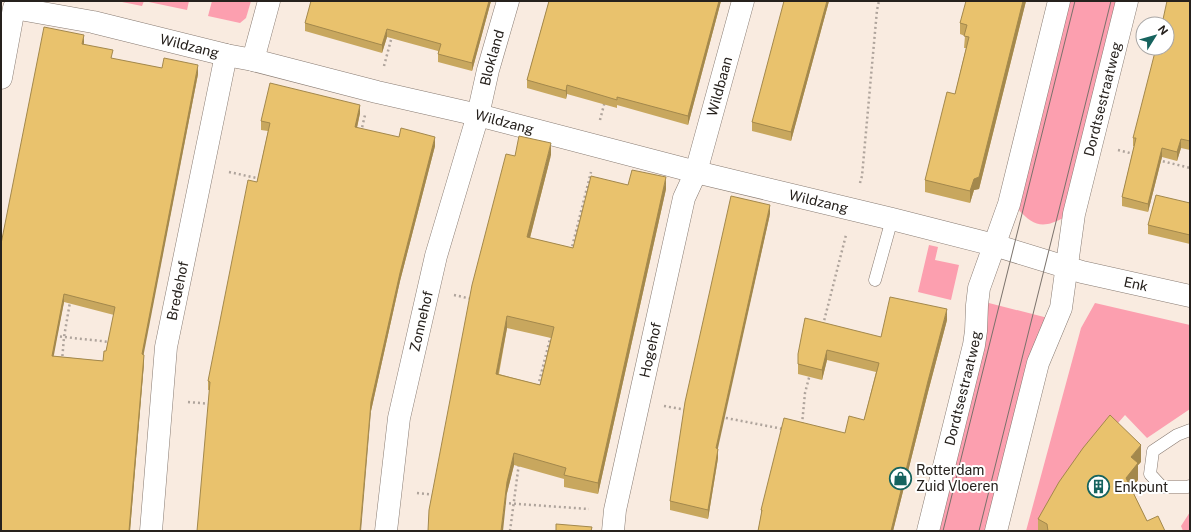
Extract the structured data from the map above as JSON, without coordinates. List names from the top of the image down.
{
  "streets": {
    "street": [
      "Wildzang",
      "Blokland",
      "Wildbaan",
      "Dordtsestraatweg",
      "Enk",
      "Bredehof",
      "Zonnehof",
      "Hogehof"
    ]
  },
  "crossings": [
    ["Wildzang", "Blokland"],
    ["Wildzang", "Wildbaan"],
    ["Wildzang", "Dordtsestraatweg"],
    ["Wildzang", "Bredehof"],
    ["Wildzang", "Zonnehof"],
    ["Wildzang", "Hogehof"],
    ["Blokland", "Zonnehof"],
    ["Wildbaan", "Hogehof"],
    ["Dordtsestraatweg", "Enk"]
  ],
  "places": {
    "shop": ["Rotterdam Zuid Vloeren"],
    "building": ["Enkpunt"]
  },
  "north": "top right"
}
